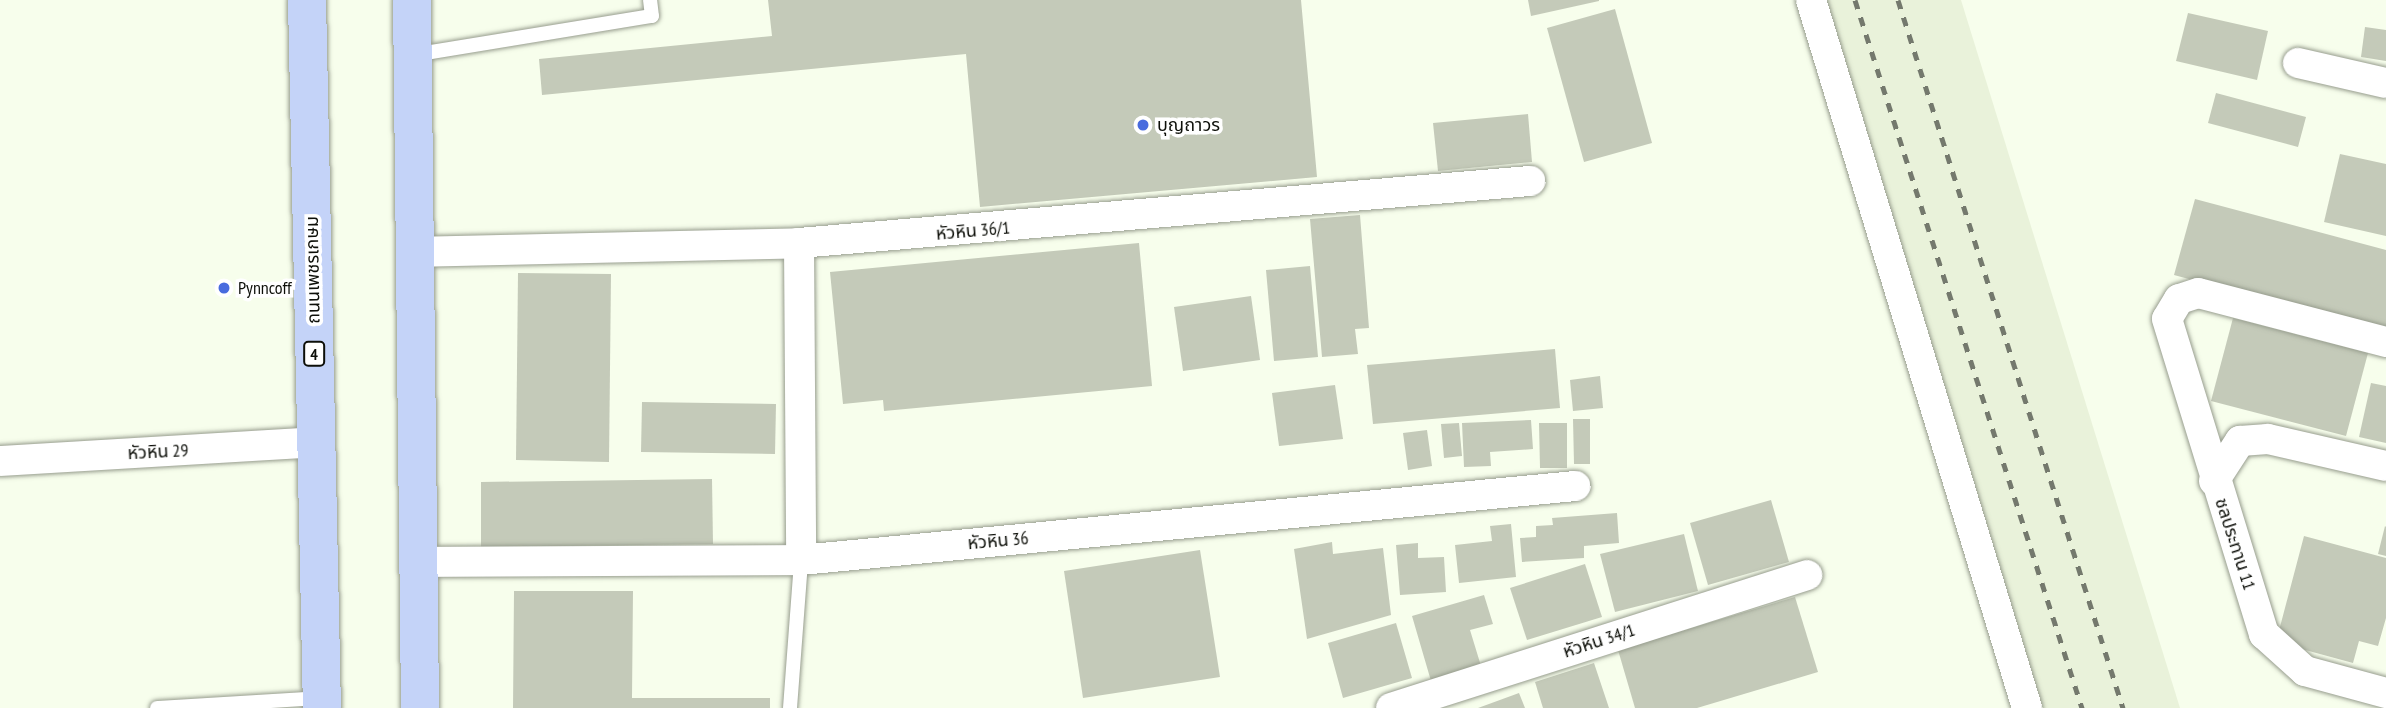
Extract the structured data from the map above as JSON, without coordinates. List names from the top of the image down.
{
  "streets": {
    "main road": ["ถนนเพชรเกษม", "4"],
    "street": [
      "หัวหิน 36/1",
      "หัวหิน 29",
      "หัวหิน 36",
      "ชลประทาน 11",
      "หัวหิน 34/1"
    ]
  },
  "crossings": [
    ["ถนนเพชรเกษม", "หัวหิน 29"]
  ],
  "places": ["บุญถาวร", "Pynncoff"]
}
